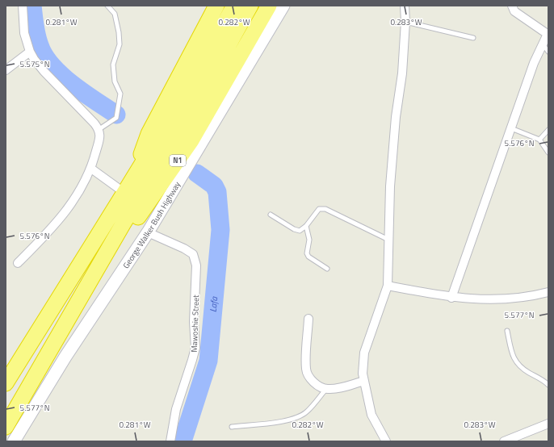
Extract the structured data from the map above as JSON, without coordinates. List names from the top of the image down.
{
  "streets": {
    "highway": ["N1"],
    "street": ["George Walker Bush Highway", "Mawoshie Street"]
  },
  "crossings": [
    ["George Walker Bush Highway", "Mawoshie Street"]
  ],
  "water": ["Lafa"],
  "coordinates": [
    "0.281°W",
    "0.282°W",
    "0.283°W",
    "5.575°N",
    "5.576°N",
    "5.577°N"
  ]
}
